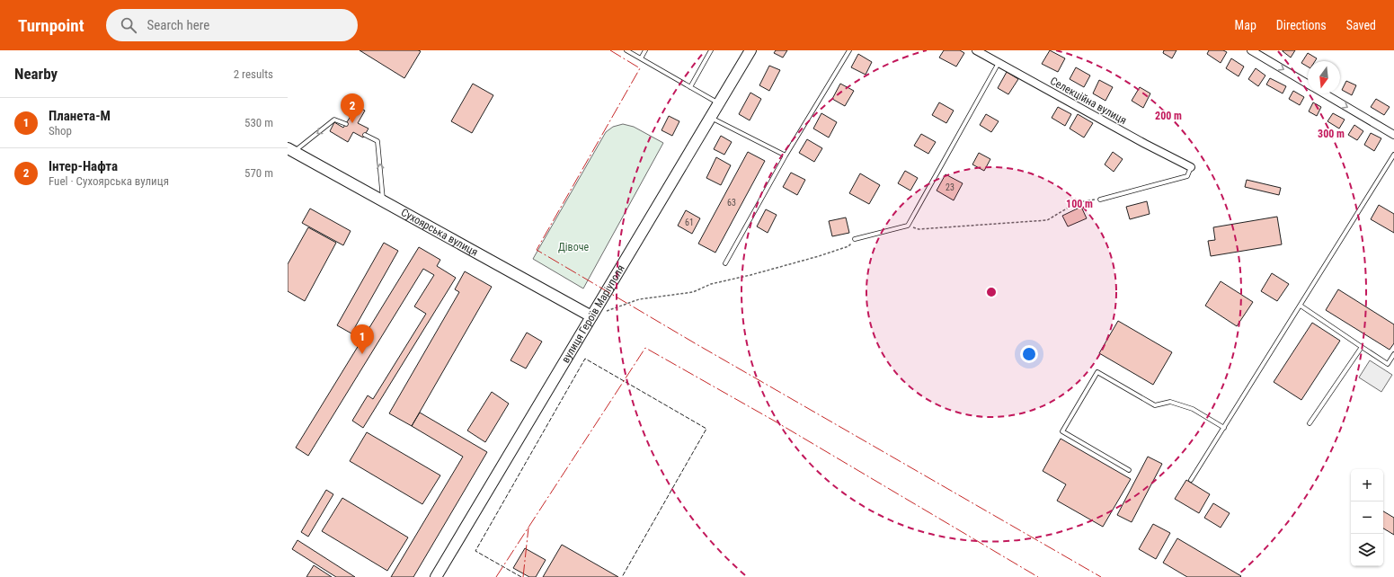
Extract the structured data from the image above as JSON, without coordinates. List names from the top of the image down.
{
  "streets": {
    "street": ["Селекційна вулиця", "Сухоярська вулиця", "вулиця Героїв Маріуполя"]
  },
  "crossings": [
    ["Сухоярська вулиця", "вулиця Героїв Маріуполя"]
  ],
  "parks": ["Дівоче"],
  "house_numbers": ["23", "63", "61"],
  "north": "bottom",
  "page": {
    "header": "Turnpoint",
    "search": "Search here",
    "nav": ["Map", "Directions", "Saved"],
    "heading": ["Nearby", "2 results"],
    "pins": ["2", "1"],
    "list": [
      {
        "mark": "1",
        "name": "Планета-М",
        "note": "Shop",
        "value": "530 m"
      },
      {
        "mark": "2",
        "name": "Інтер-Нафта",
        "note": "Fuel · Сухоярська вулиця",
        "value": "570 m"
      }
    ],
    "map_buttons": ["+", "−"]
  },
  "rings": ["200 m", "300 m", "100 m"]
}
